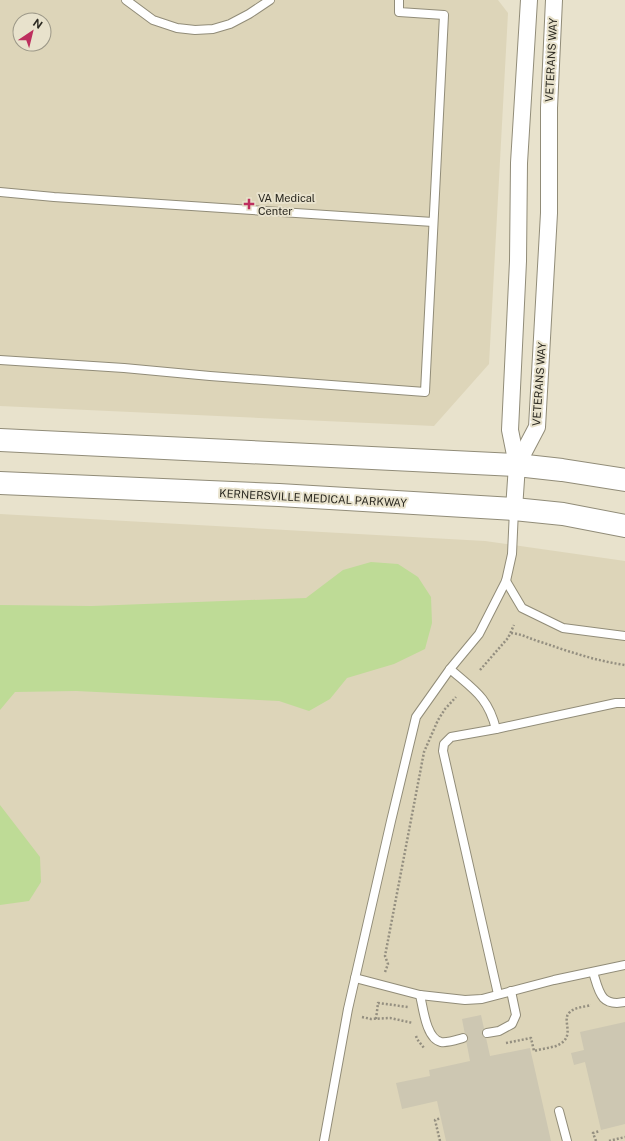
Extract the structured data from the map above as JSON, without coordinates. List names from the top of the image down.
{
  "streets": {
    "main road": ["KERNERSVILLE MEDICAL PARKWAY"],
    "street": ["VETERANS WAY"]
  },
  "places": {
    "health": ["VA Medical Center"]
  },
  "north": "top right"
}
